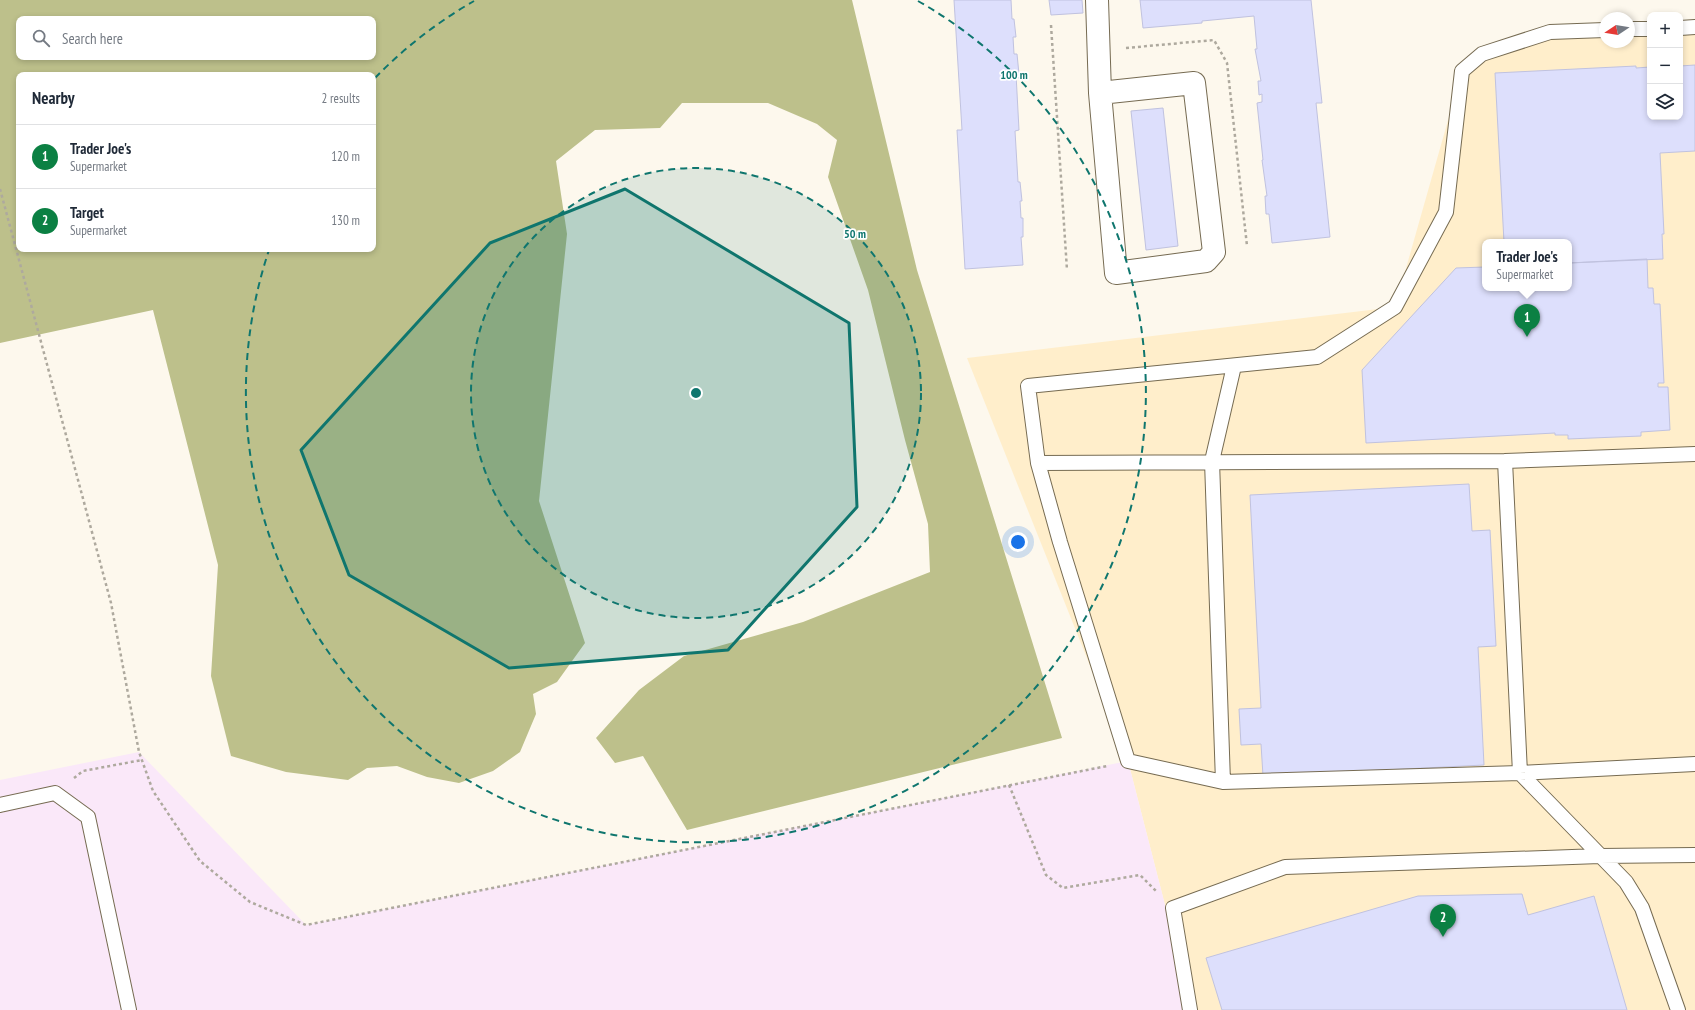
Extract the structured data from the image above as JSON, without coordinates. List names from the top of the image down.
{
  "north": "left",
  "page": {
    "map_buttons": ["+", "−"],
    "search": "Search here",
    "heading": ["Nearby", "2 results"],
    "list": [
      {
        "mark": "1",
        "name": "Trader Joe's",
        "note": "Supermarket",
        "value": "120 m"
      },
      {
        "mark": "2",
        "name": "Target",
        "note": "Supermarket",
        "value": "130 m"
      }
    ],
    "popup": ["Trader Joe's", "Supermarket"],
    "pins": ["1", "2"]
  },
  "rings": ["100 m", "50 m"]
}
